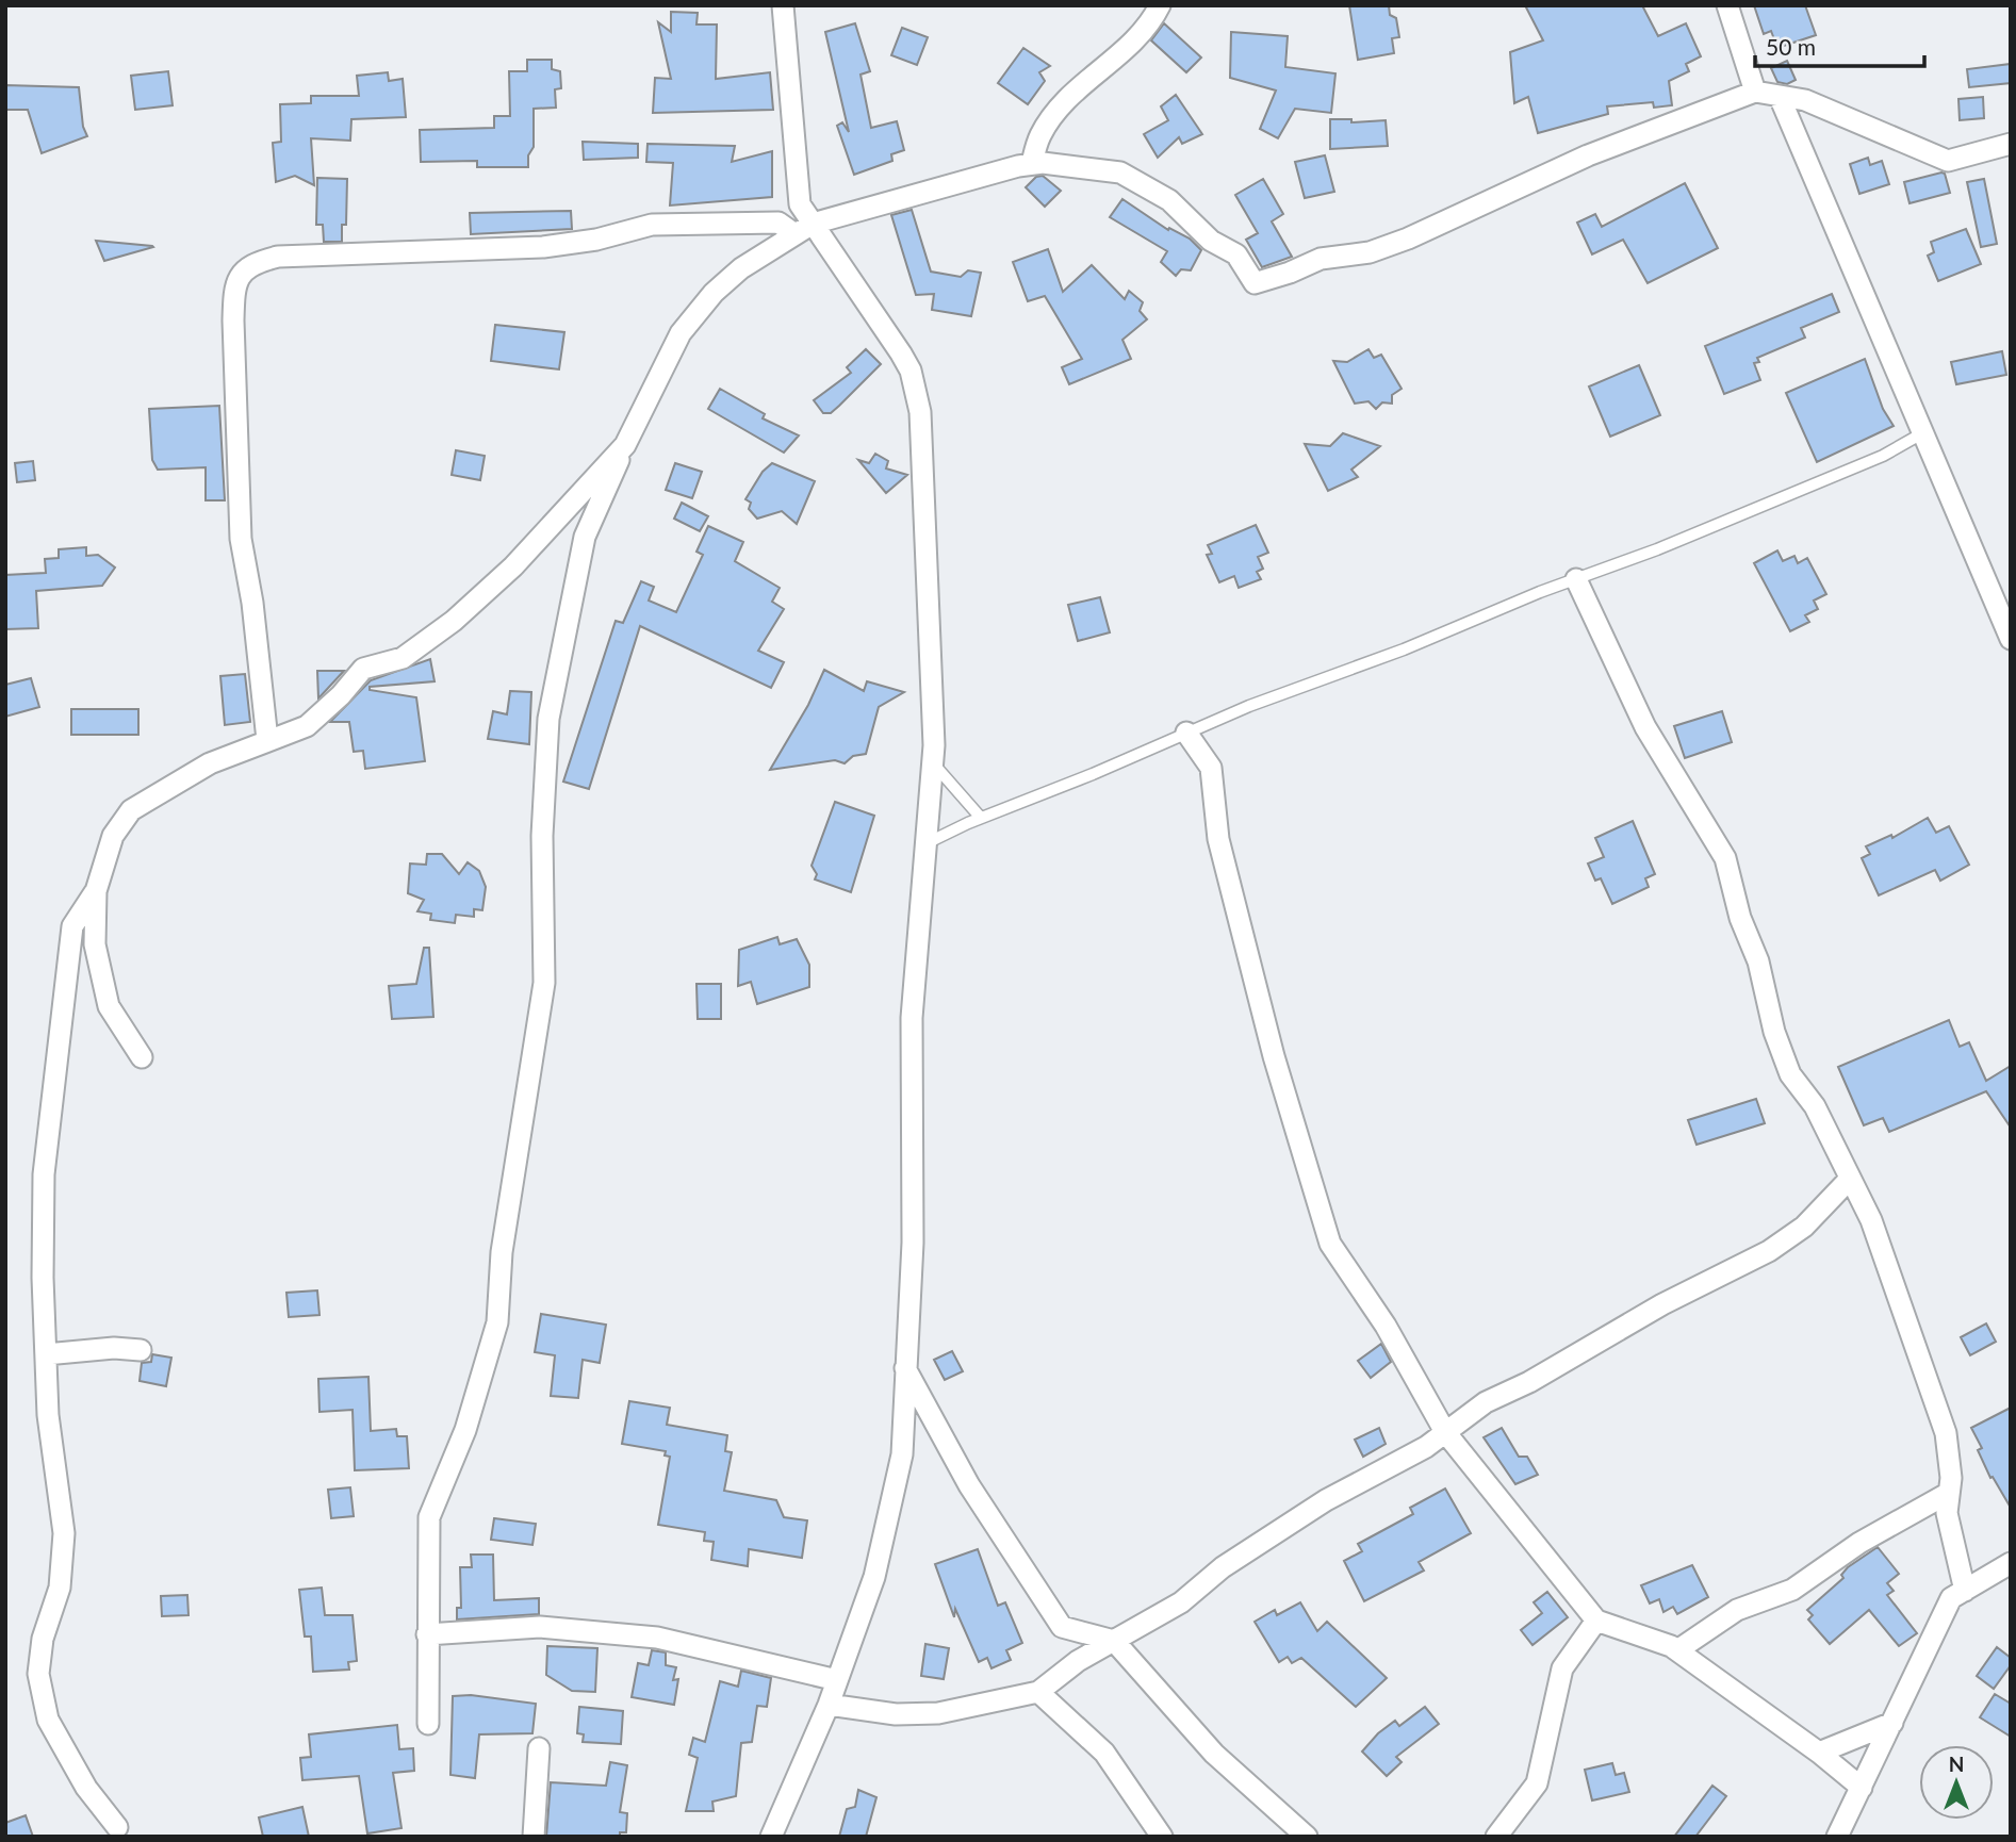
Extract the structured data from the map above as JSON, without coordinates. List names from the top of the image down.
{
  "scale_bar": "50 m",
  "north": "top"
}
